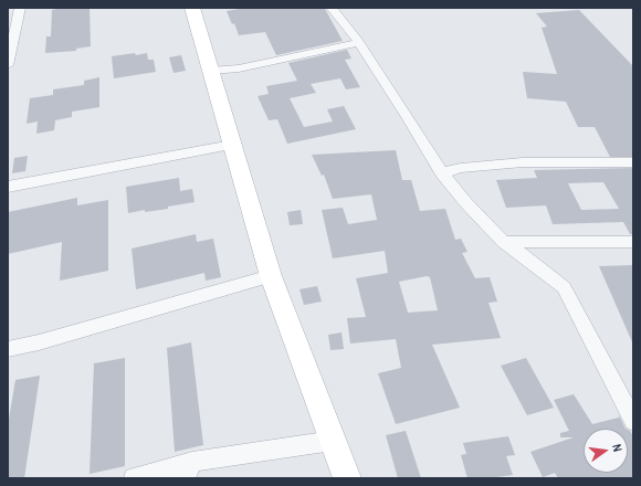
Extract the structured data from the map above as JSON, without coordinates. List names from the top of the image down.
{
  "north": "right"
}
